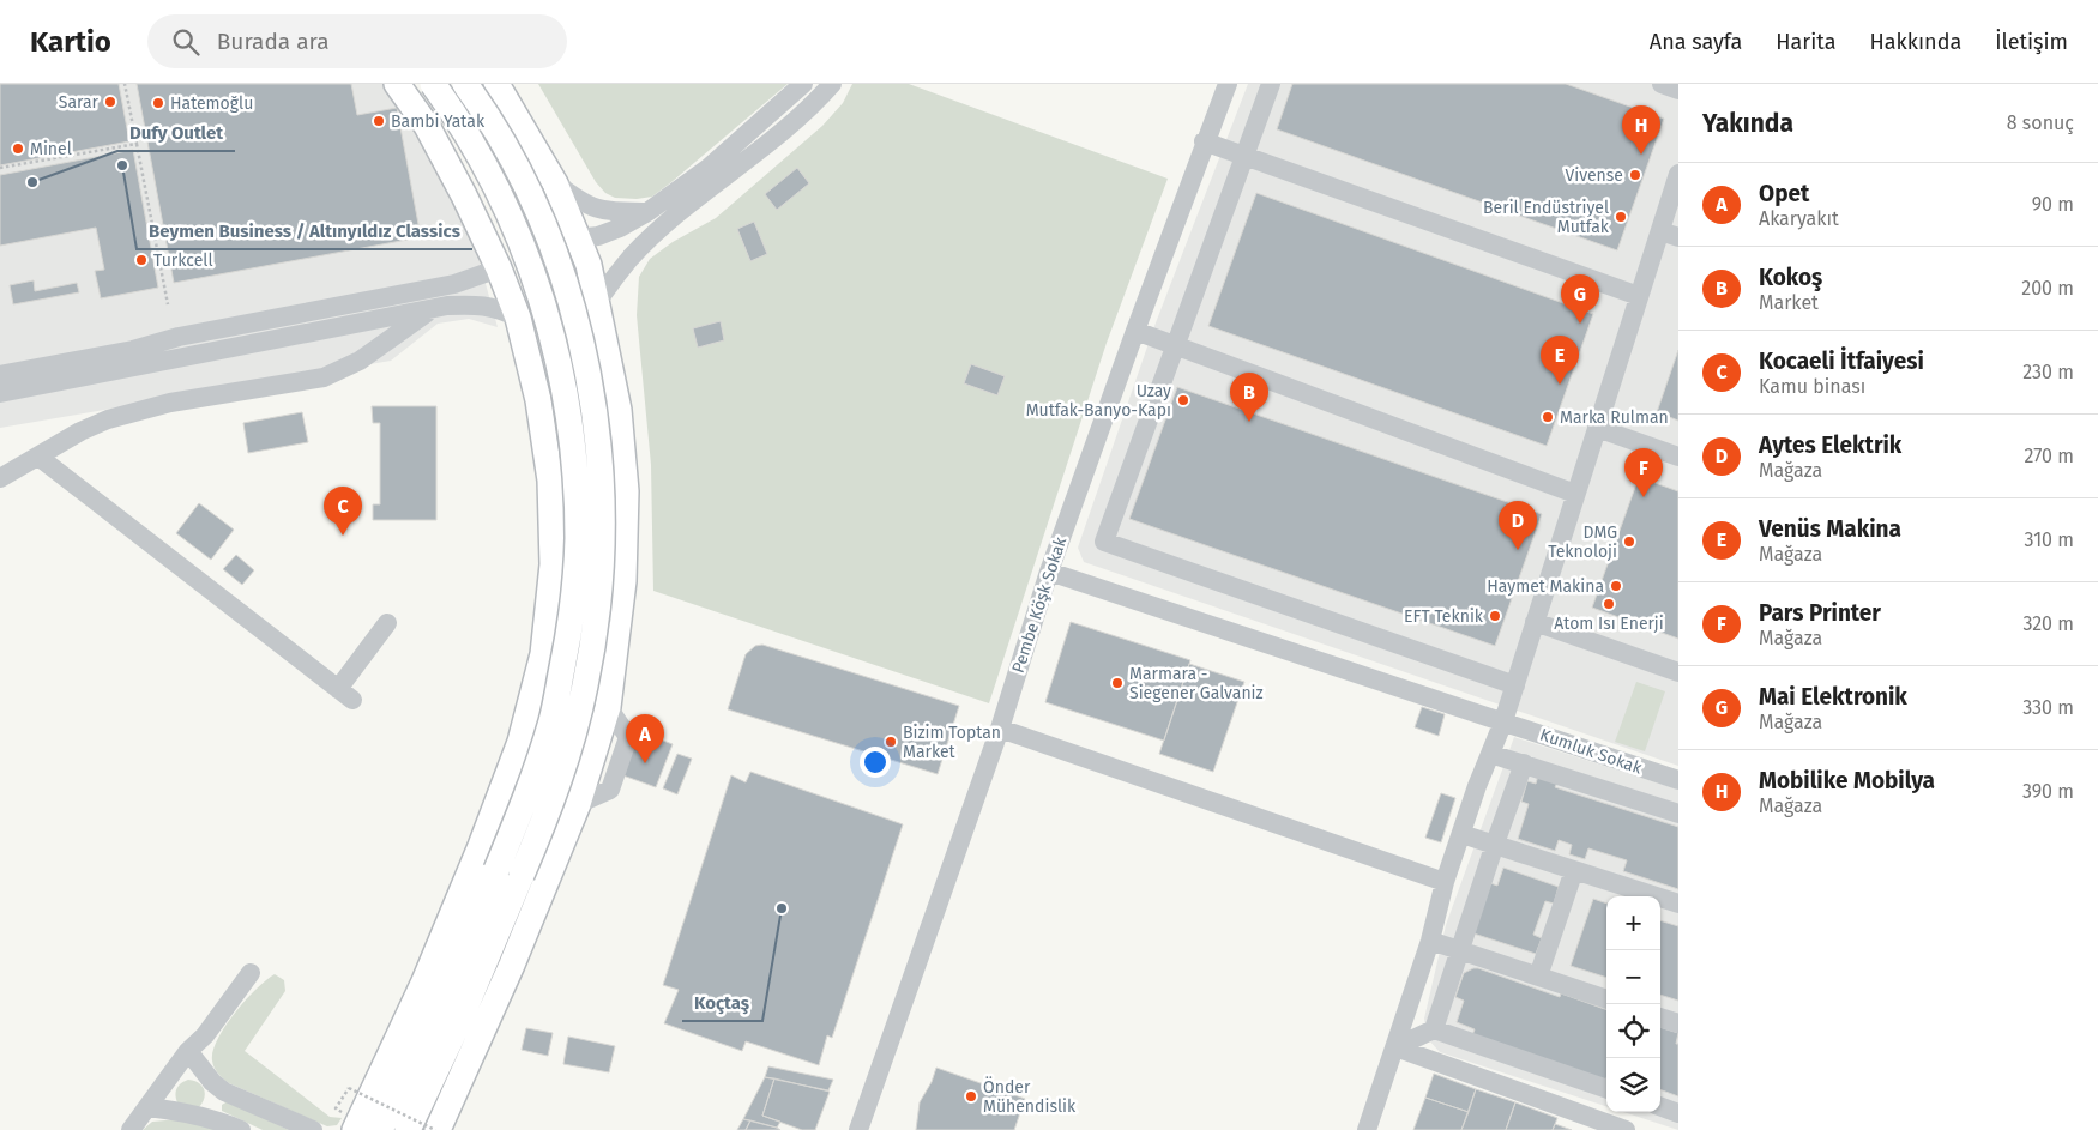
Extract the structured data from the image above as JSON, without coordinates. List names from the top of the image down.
{
  "streets": {
    "street": ["Pembe Köşk Sokak", "Kumluk Sokak"]
  },
  "crossings": [
    ["Pembe Köşk Sokak", "Kumluk Sokak"]
  ],
  "places": [
    "Sarar",
    "Hatemoğlu",
    "Bambi Yatak",
    "Minel",
    "Beymen Business / Altınyıldız Classics",
    "Vivense",
    "Dufy Outlet",
    "Beril Endüstriyel Mutfak",
    "Turkcell",
    "Uzay Mutfak-Banyo-Kapı",
    "Marka Rulman",
    "DMG Teknoloji",
    "Haymet Makina",
    "Atom Isı Enerji",
    "EFT Teknik",
    "Marmara - Siegener Galvaniz",
    "Bizim Toptan Market",
    "Koçtaş",
    "Önder Mühendislik"
  ],
  "page": {
    "header": "Kartio",
    "search": "Burada ara",
    "nav": [
      "Ana sayfa",
      "Harita",
      "Hakkında",
      "İletişim"
    ],
    "heading": ["Yakında", "8 sonuç"],
    "pins": [
      "H",
      "G",
      "E",
      "B",
      "F",
      "C",
      "D",
      "A"
    ],
    "list": [
      {
        "mark": "A",
        "name": "Opet",
        "note": "Akaryakıt",
        "value": "90 m"
      },
      {
        "mark": "B",
        "name": "Kokoş",
        "note": "Market",
        "value": "200 m"
      },
      {
        "mark": "C",
        "name": "Kocaeli İtfaiyesi",
        "note": "Kamu binası",
        "value": "230 m"
      },
      {
        "mark": "D",
        "name": "Aytes Elektrik",
        "note": "Mağaza",
        "value": "270 m"
      },
      {
        "mark": "E",
        "name": "Venüs Makina",
        "note": "Mağaza",
        "value": "310 m"
      },
      {
        "mark": "F",
        "name": "Pars Printer",
        "note": "Mağaza",
        "value": "320 m"
      },
      {
        "mark": "G",
        "name": "Mai Elektronik",
        "note": "Mağaza",
        "value": "330 m"
      },
      {
        "mark": "H",
        "name": "Mobilike Mobilya",
        "note": "Mağaza",
        "value": "390 m"
      }
    ],
    "map_buttons": ["+", "−"]
  }
}
